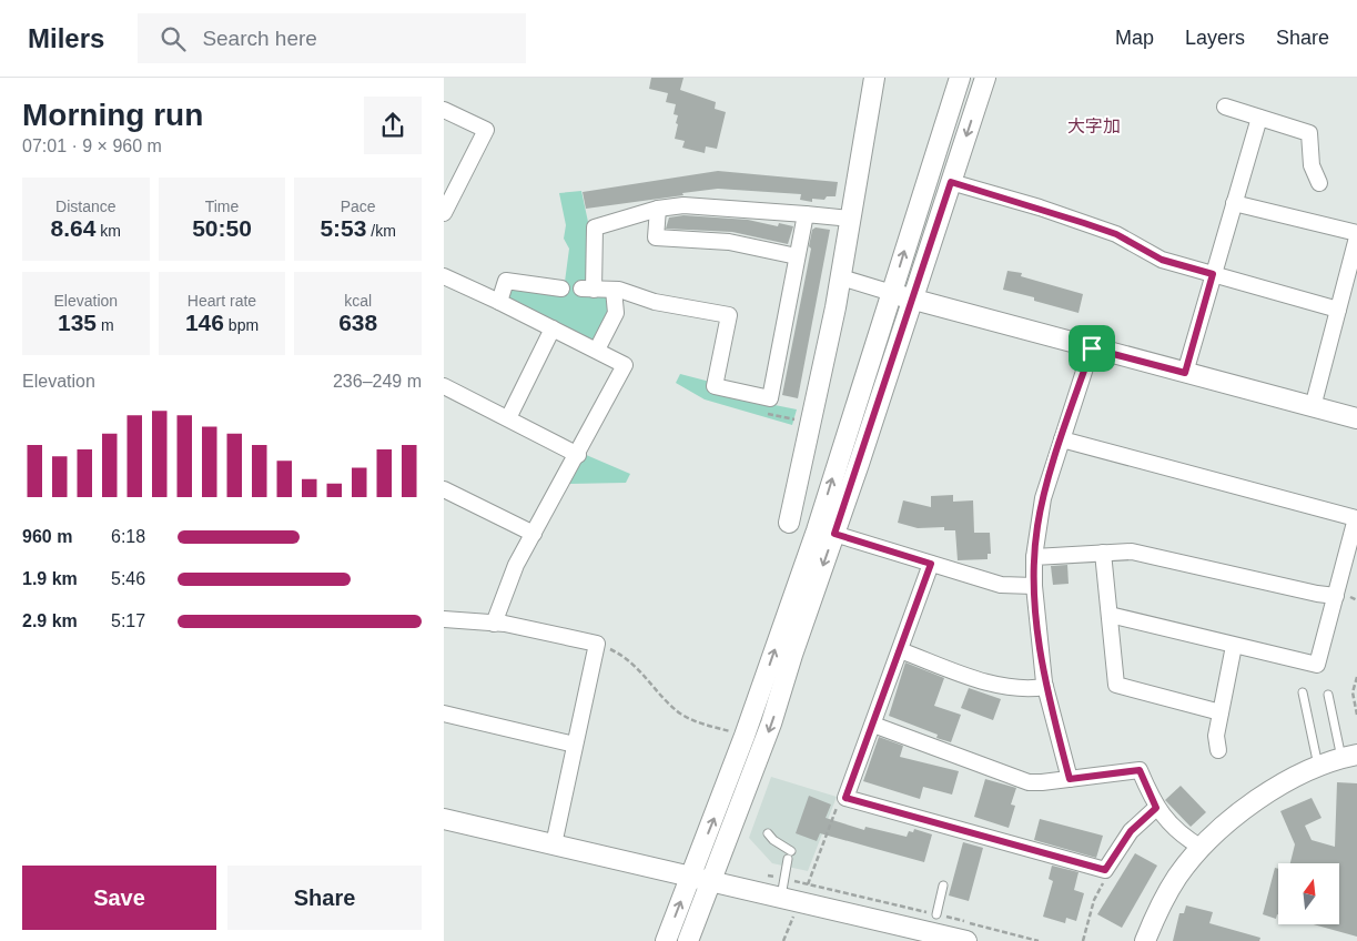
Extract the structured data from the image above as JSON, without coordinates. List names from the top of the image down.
{
  "districts": ["大字加"],
  "north": "top",
  "page": {
    "header": "Milers",
    "search": "Search here",
    "nav": ["Map", "Layers", "Share"],
    "heading": ["Morning run", "07:01 · 9 × 960 m"],
    "stats": [
      ["Distance", "8.64 km"],
      ["Time", "50:50"],
      ["Pace", "5:53 /km"],
      ["Elevation", "135 m"],
      ["Heart rate", "146 bpm"],
      ["kcal", "638"]
    ],
    "chart": ["Elevation", "236–249 m"],
    "list": [
      {
        "name": "960 m",
        "note": "6:18"
      },
      {
        "name": "1.9 km",
        "note": "5:46"
      },
      {
        "name": "2.9 km",
        "note": "5:17"
      }
    ],
    "buttons": ["Save", "Share"]
  }
}
